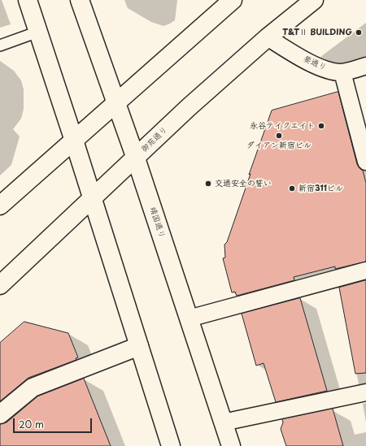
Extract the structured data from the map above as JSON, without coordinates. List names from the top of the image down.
{
  "streets": {
    "main road": ["御苑通り", "靖国通り"],
    "street": ["要通り"]
  },
  "crossings": [
    ["要通り", "御苑通り"],
    ["御苑通り", "靖国通り"]
  ],
  "places": [
    "T&TⅡ BUILDING",
    "永谷テイクエイト",
    "ダイアン新宿ビル",
    "交通安全の誓い",
    "新宿311ビル"
  ],
  "scale_bar": "20 m"
}
